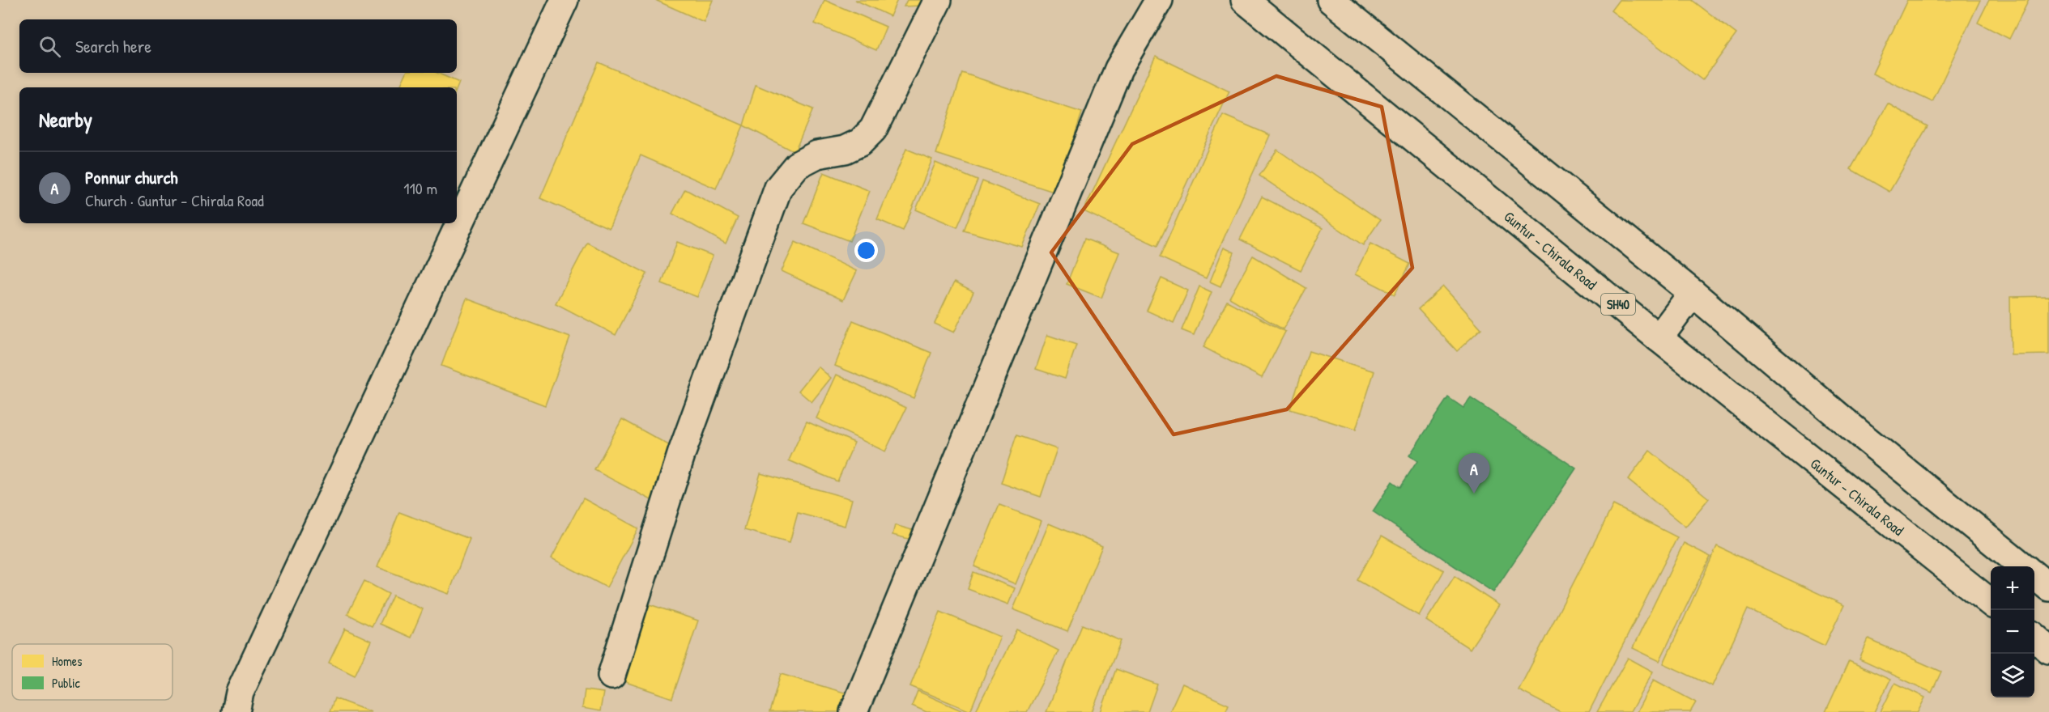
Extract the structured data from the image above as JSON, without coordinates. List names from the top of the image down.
{
  "streets": {
    "street": ["Guntur - Chirala Road", "SH40"]
  },
  "legend": ["Homes", "Public"],
  "page": {
    "search": "Search here",
    "heading": "Nearby",
    "list": [
      {
        "mark": "A",
        "name": "Ponnur church",
        "note": "Church · Guntur - Chirala Road",
        "value": "110 m"
      }
    ],
    "pins": "A",
    "map_buttons": ["+", "−"]
  }
}
